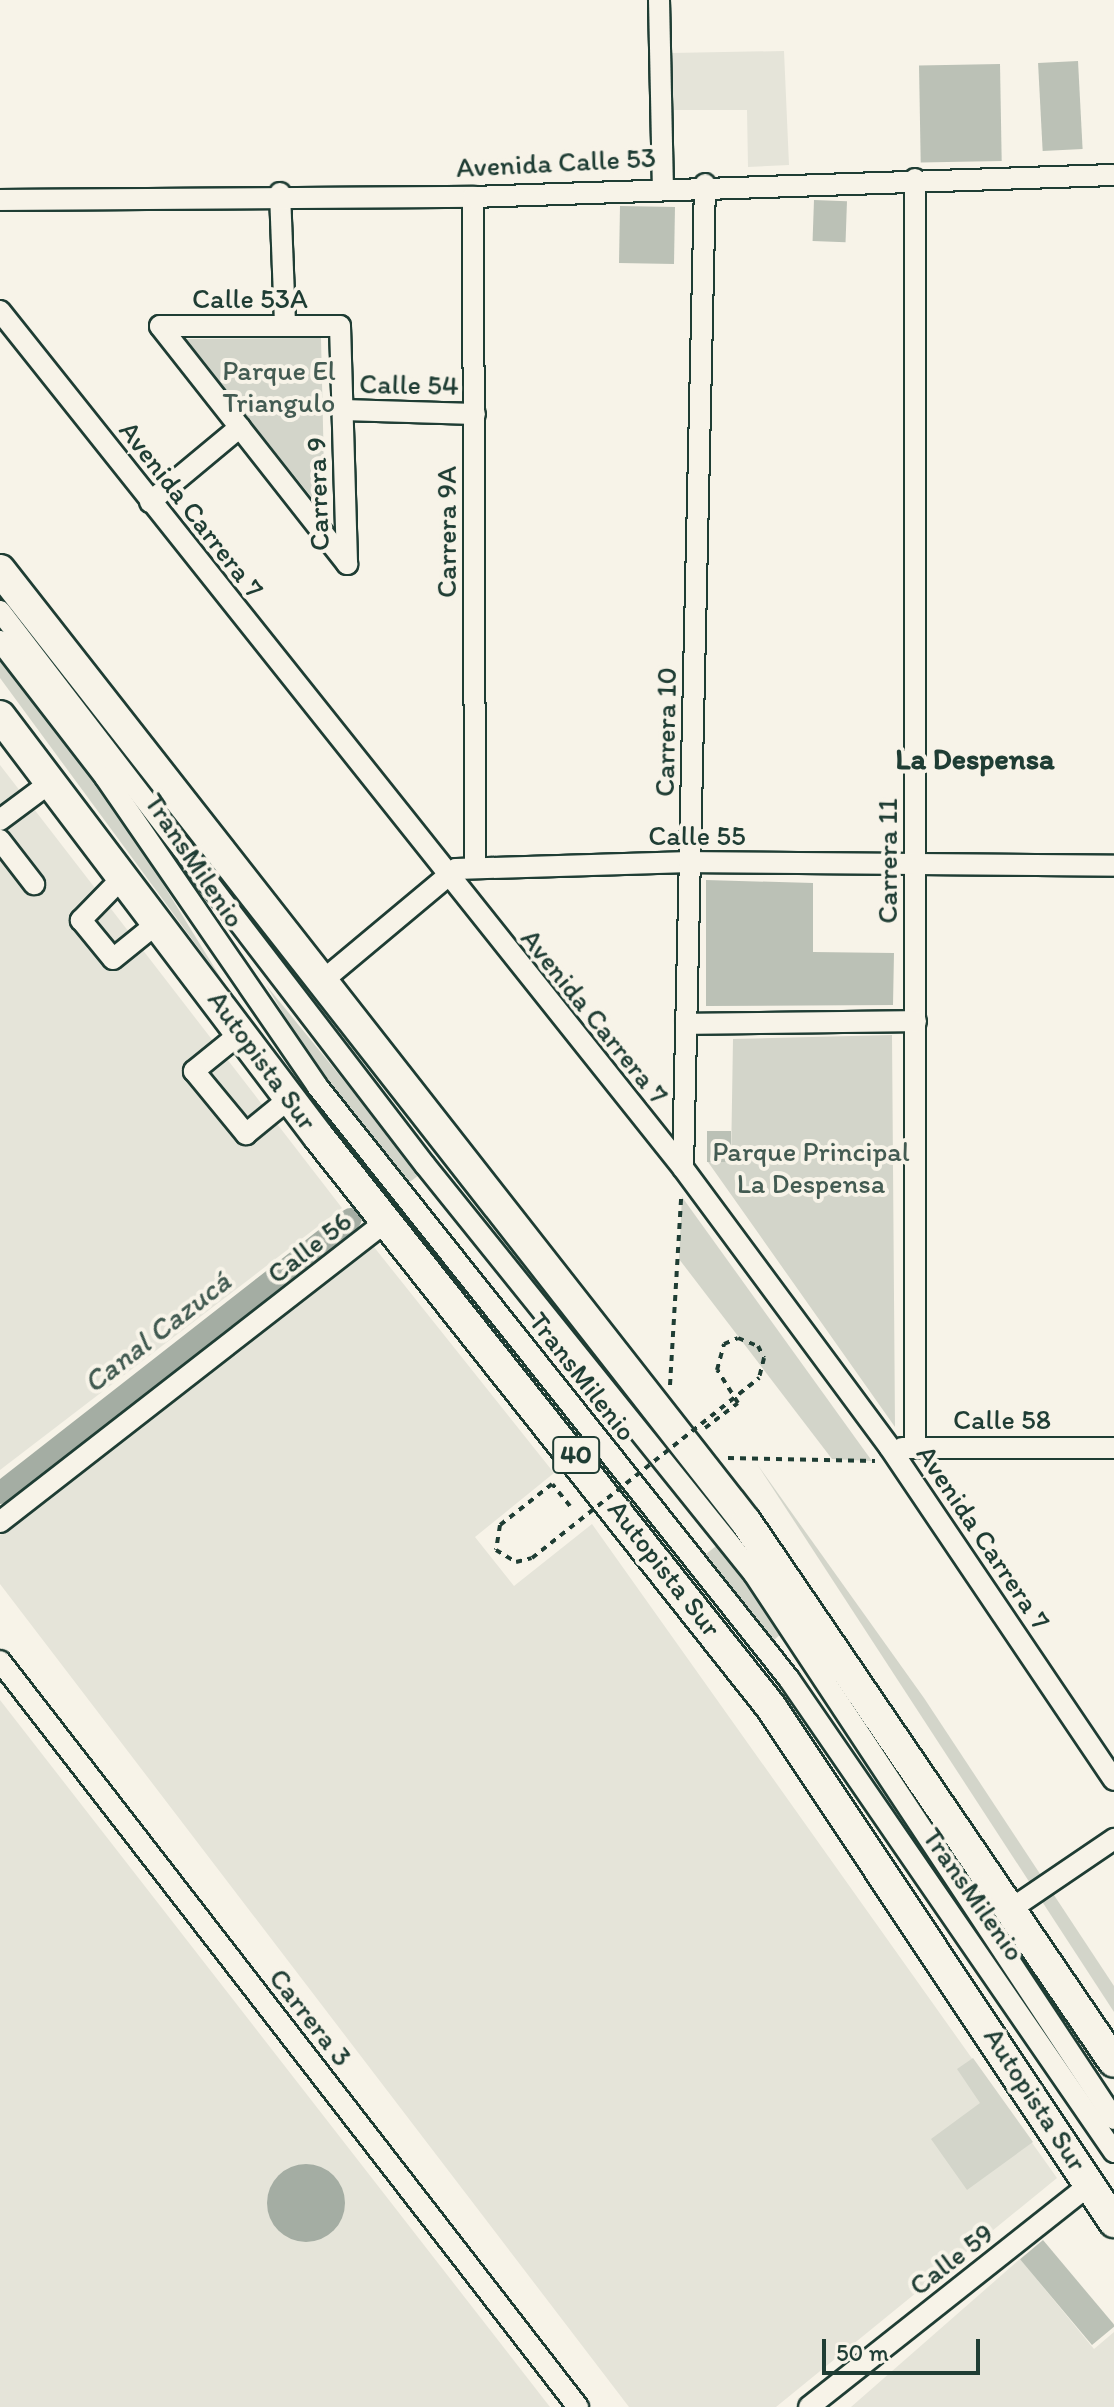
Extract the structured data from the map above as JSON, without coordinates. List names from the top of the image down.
{
  "streets": {
    "highway": ["Autopista Sur", "40"],
    "street": [
      "Avenida Calle 53",
      "Calle 53A",
      "Calle 54",
      "Carrera 9",
      "Avenida Carrera 7",
      "Carrera 9A",
      "Carrera 10",
      "Calle 55",
      "TransMilenio",
      "Carrera 11",
      "Calle 56",
      "Calle 58",
      "Carrera 3",
      "Calle 59"
    ]
  },
  "crossings": [
    ["Avenida Calle 53", "Carrera 9A"],
    ["Avenida Calle 53", "Carrera 10"],
    ["Avenida Calle 53", "Carrera 11"],
    ["Calle 53A", "Carrera 9"],
    ["Calle 54", "Carrera 9"],
    ["Calle 54", "Carrera 9A"],
    ["Avenida Carrera 7", "Carrera 10"],
    ["Avenida Carrera 7", "Calle 55"],
    ["Avenida Carrera 7", "Calle 58"],
    ["Carrera 9A", "Calle 55"],
    ["Carrera 10", "Calle 55"],
    ["Calle 55", "Carrera 11"],
    ["Carrera 11", "Calle 58"],
    ["Autopista Sur", "Calle 56"],
    ["Autopista Sur", "Calle 59"]
  ],
  "districts": ["La Despensa"],
  "water": ["Canal Cazucá"],
  "parks": ["Parque El Triangulo", "Parque Principal La Despensa"],
  "scale_bar": "50 m"
}
